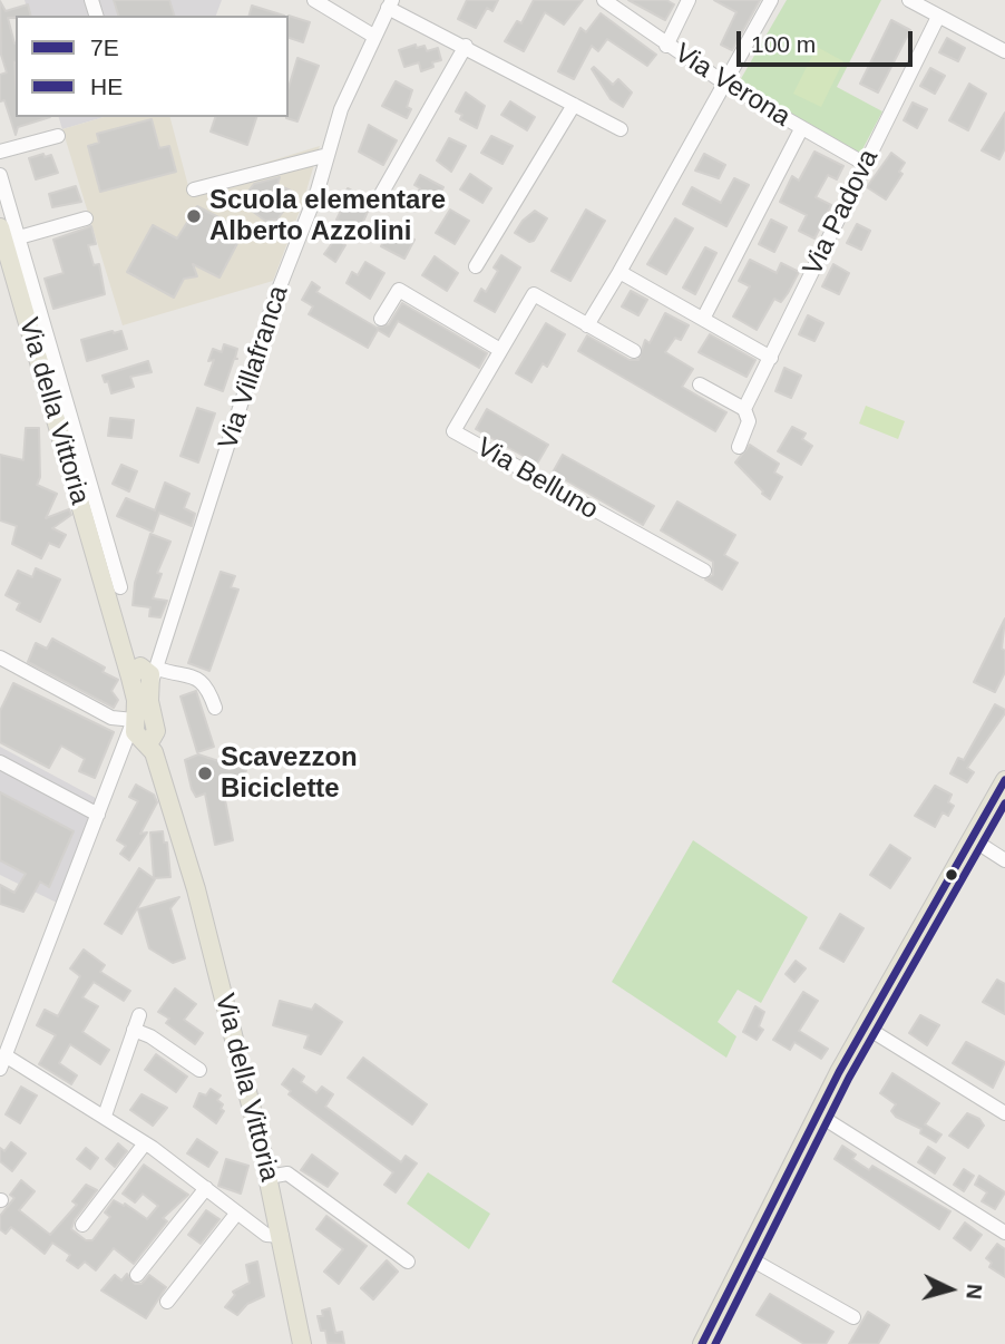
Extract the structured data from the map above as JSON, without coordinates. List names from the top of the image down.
{
  "streets": {
    "main road": ["Via della Vittoria"],
    "street": [
      "Via Verona",
      "Via Padova",
      "Via Villafranca",
      "Via Belluno"
    ]
  },
  "crossings": [
    ["Via Verona", "Via Padova"],
    ["Via Villafranca", "Via della Vittoria"]
  ],
  "places": ["Scuola elementare Alberto Azzolini", "Scavezzon Biciclette"],
  "lines": ["transit line 7E", "transit line HE"],
  "legend": ["7E", "HE"],
  "scale_bar": "100 m",
  "north": "right"
}
